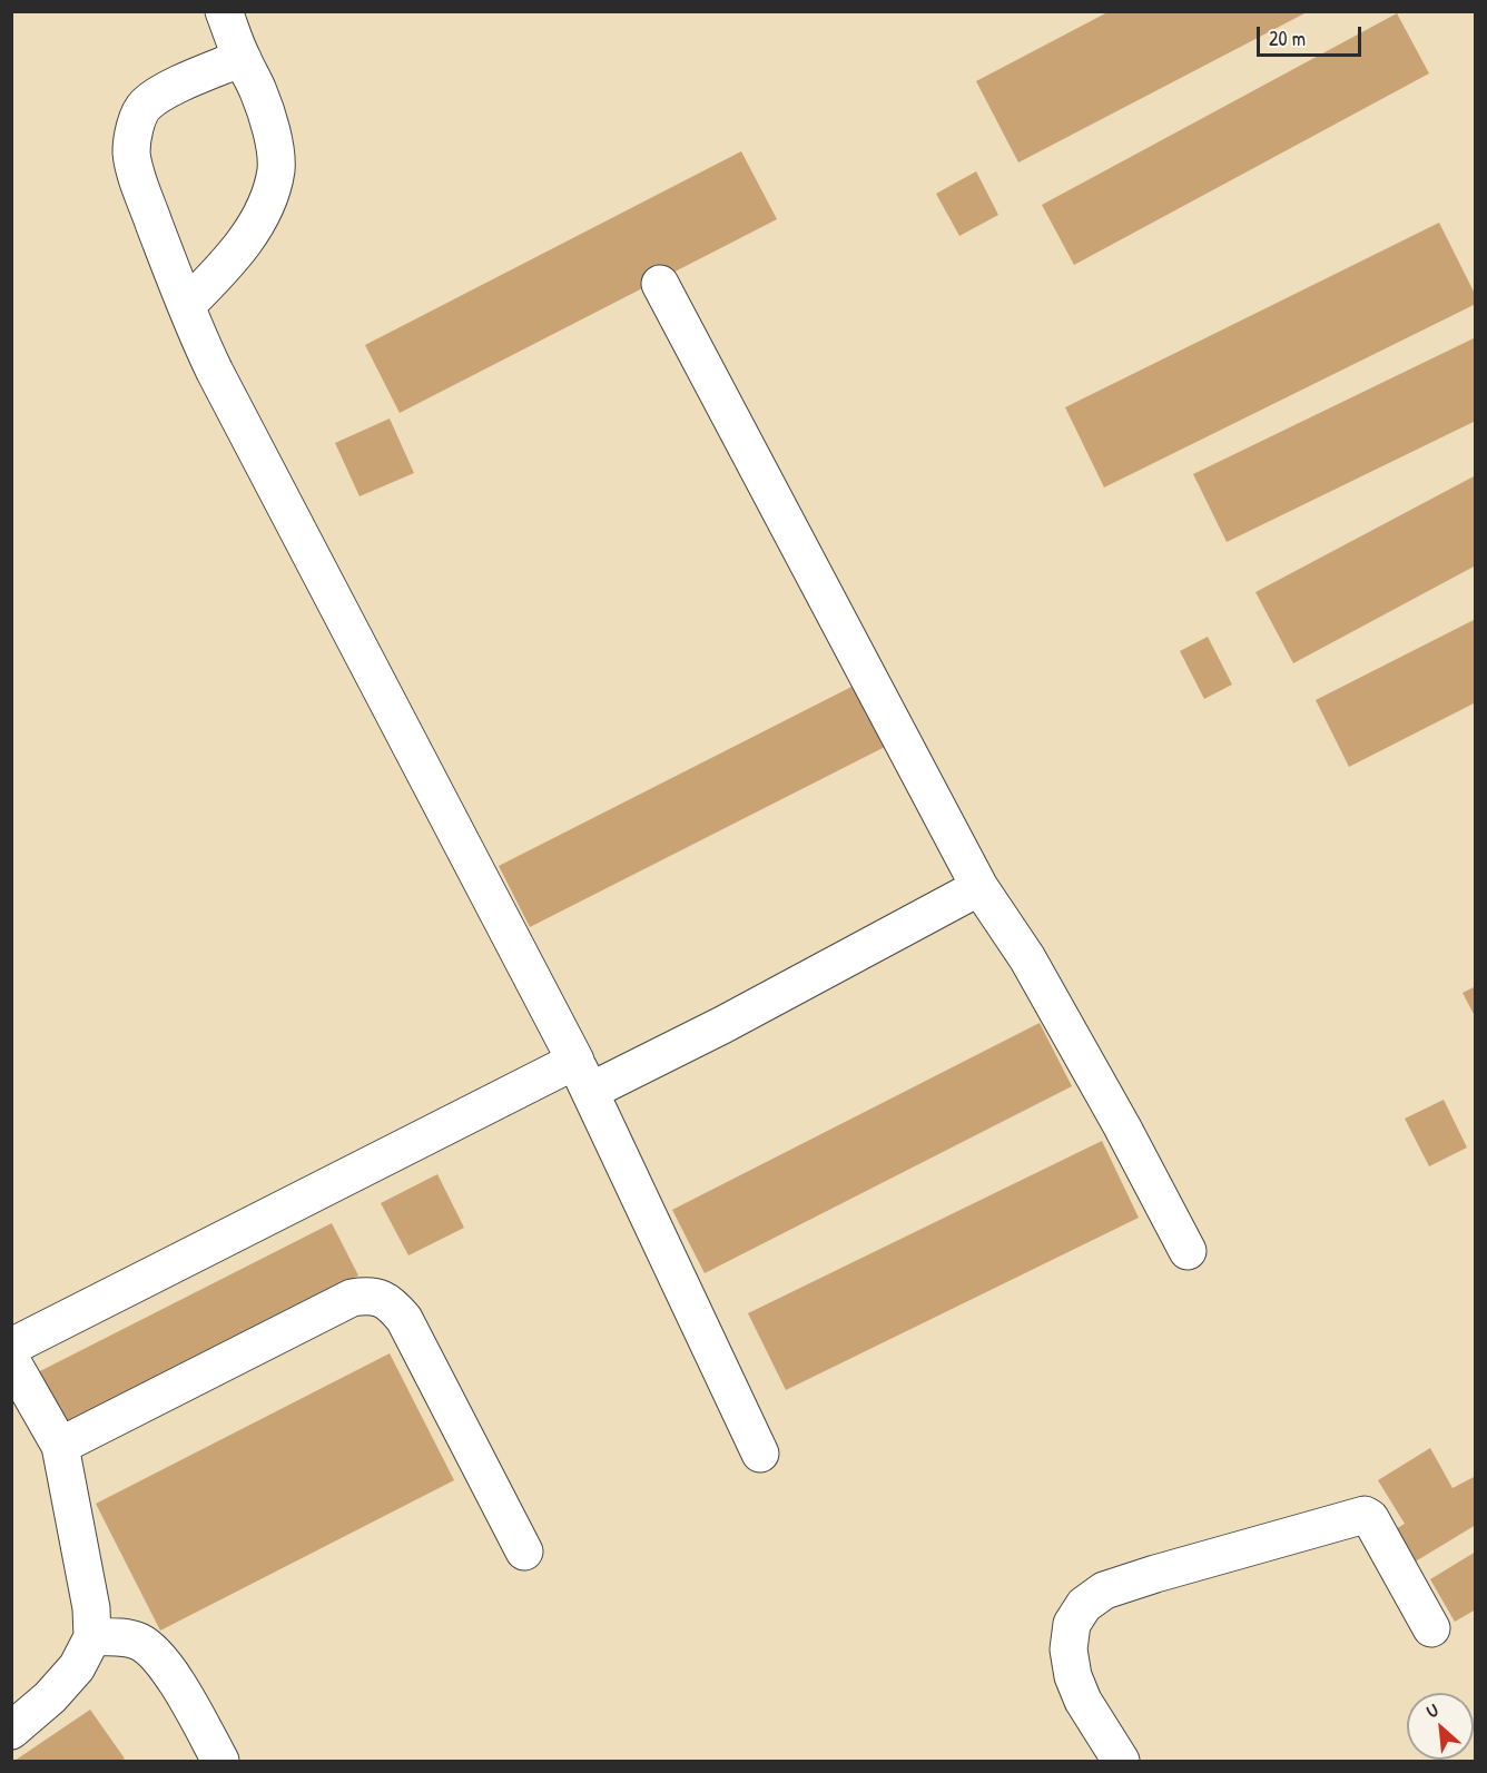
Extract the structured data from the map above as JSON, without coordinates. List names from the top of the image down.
{
  "scale_bar": "20 m",
  "north": "top left"
}
